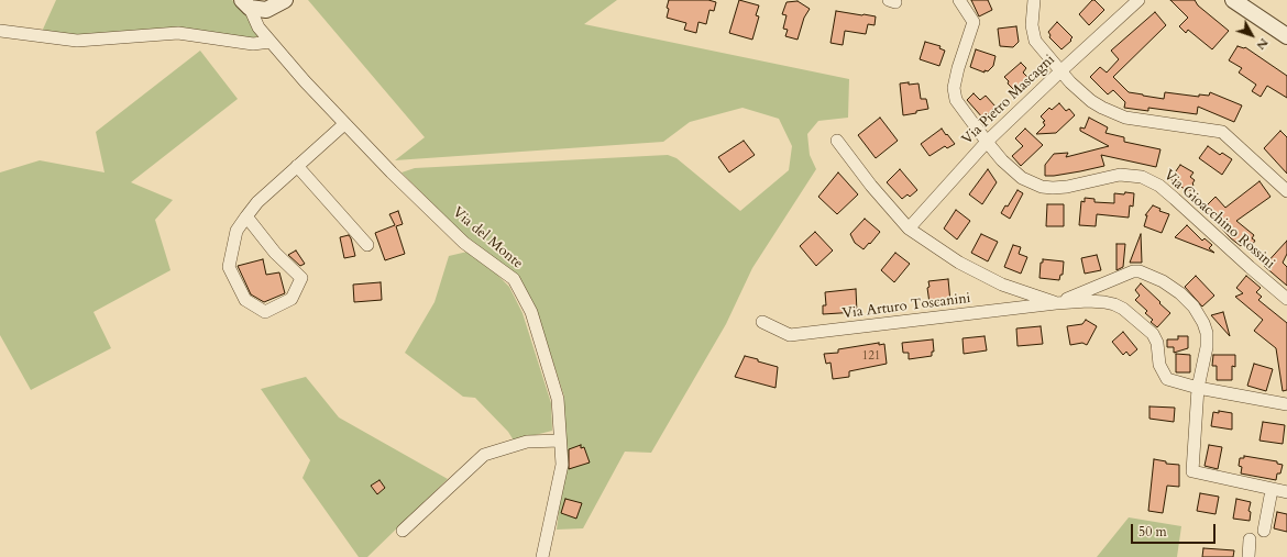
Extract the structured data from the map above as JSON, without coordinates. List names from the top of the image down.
{
  "streets": {
    "street": [
      "Via Pietro Mascagni",
      "Via Gioacchino Rossini",
      "Via del Monte",
      "Via Arturo Toscanini"
    ]
  },
  "crossings": [
    ["Via Pietro Mascagni", "Via Gioacchino Rossini"]
  ],
  "house_numbers": ["121"],
  "scale_bar": "50 m",
  "north": "bottom right"
}
